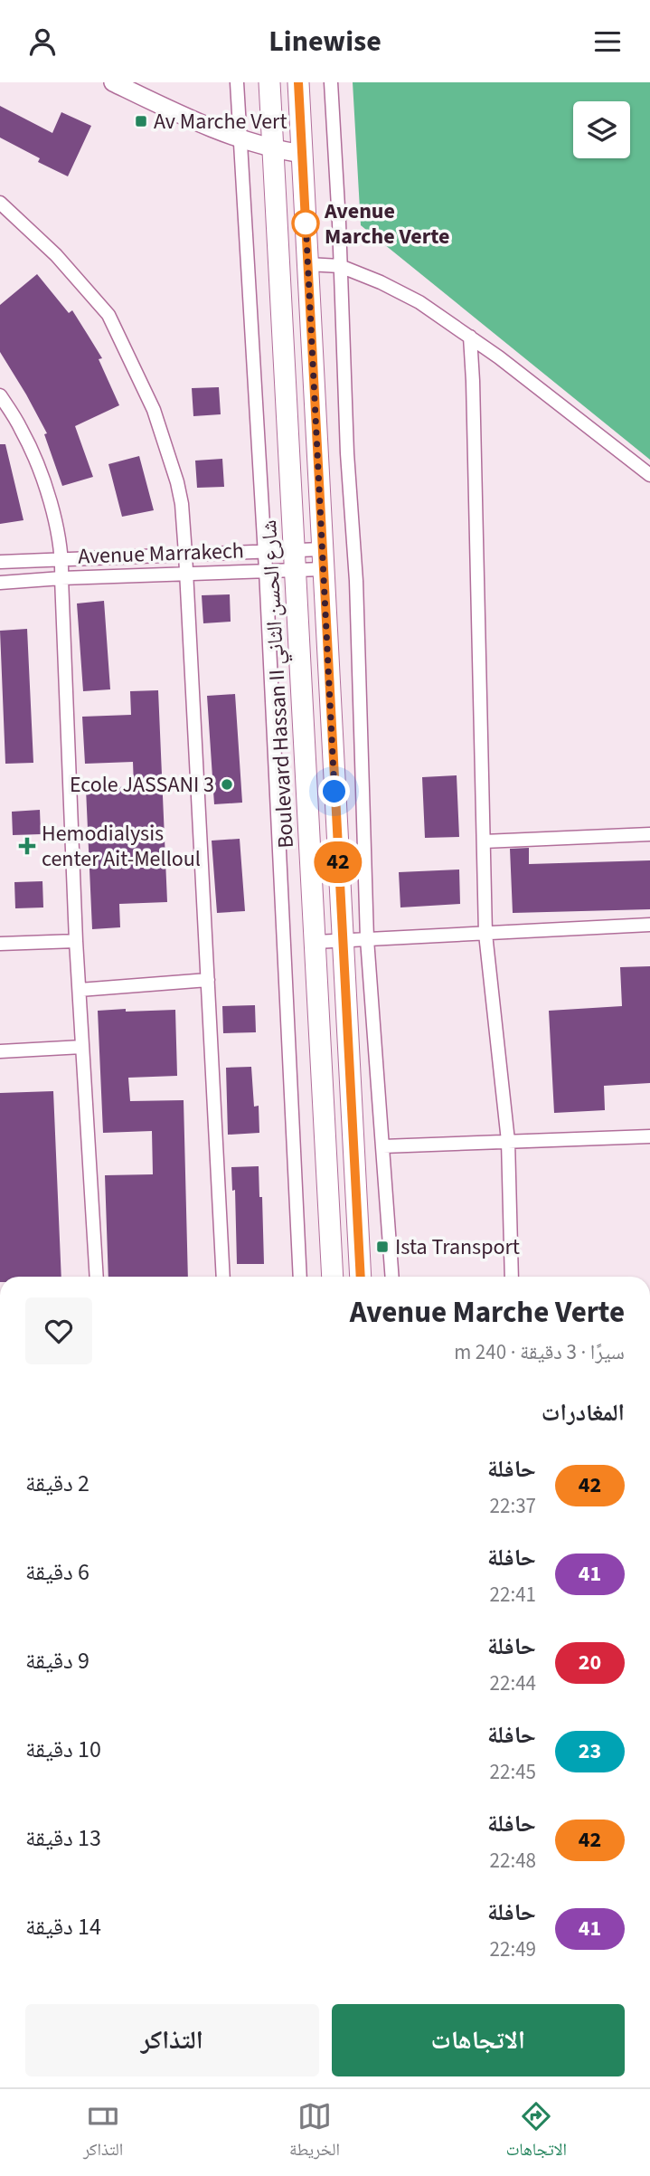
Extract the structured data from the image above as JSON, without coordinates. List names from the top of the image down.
{
  "streets": {
    "main road": ["Boulevard Hassan II شارع الحسن الثاني"],
    "street": ["Avenue Marrakech"]
  },
  "crossings": [
    ["Avenue Marrakech", "Boulevard Hassan II شارع الحسن الثاني"]
  ],
  "places": {
    "transit": ["Av Marche Vert", "Ista Transport"],
    "other": ["Avenue Marche Verte", "Ecole JASSANI 3"],
    "health": ["Hemodialysis center Ait-Melloul"]
  },
  "lines": ["bus line 42"],
  "page": {
    "header": "Linewise",
    "on_map": "42",
    "heading": [
      ["Avenue Marche Verte", "سيرًا · 3 دقيقة · 240 m"],
      "المغادرات"
    ],
    "list": [
      {
        "mark": "42",
        "name": "حافلة",
        "note": "22:37",
        "value": "2 دقيقة"
      },
      {
        "mark": "41",
        "name": "حافلة",
        "note": "22:41",
        "value": "6 دقيقة"
      },
      {
        "mark": "20",
        "name": "حافلة",
        "note": "22:44",
        "value": "9 دقيقة"
      },
      {
        "mark": "23",
        "name": "حافلة",
        "note": "22:45",
        "value": "10 دقيقة"
      },
      {
        "mark": "42",
        "name": "حافلة",
        "note": "22:48",
        "value": "13 دقيقة"
      },
      {
        "mark": "41",
        "name": "حافلة",
        "note": "22:49",
        "value": "14 دقيقة"
      }
    ],
    "buttons": ["الاتجاهات", "التذاكر"],
    "tabs": ["الاتجاهات", "الخريطة", "التذاكر"]
  }
}
